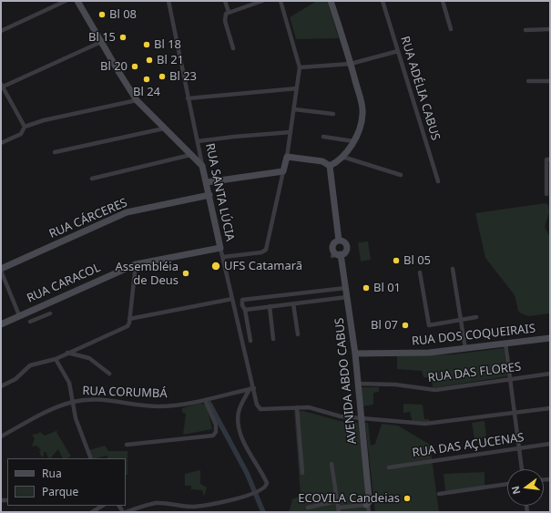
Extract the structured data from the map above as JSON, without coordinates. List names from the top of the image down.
{
  "streets": {
    "street": [
      "RUA ADÉLIA CABUS",
      "RUA SANTA LÚCIA",
      "RUA CÁRCERES",
      "RUA CARACOL",
      "RUA DOS COQUEIRAIS",
      "RUA DAS FLORES",
      "AVENIDA ABDO CABUS",
      "RUA CORUMBÁ",
      "RUA DAS AÇUCENAS"
    ]
  },
  "crossings": [
    ["RUA SANTA LÚCIA", "RUA CÁRCERES"],
    ["RUA SANTA LÚCIA", "RUA CARACOL"],
    ["RUA SANTA LÚCIA", "RUA CORUMBÁ"],
    ["RUA DOS COQUEIRAIS", "AVENIDA ABDO CABUS"],
    ["RUA DAS FLORES", "AVENIDA ABDO CABUS"]
  ],
  "places": [
    "Bl 08",
    "Bl 15",
    "Bl 18",
    "Bl 21",
    "Bl 20",
    "Bl 23",
    "Bl 24",
    "Bl 05",
    "UFS Catamarã",
    "Assembléia de Deus",
    "Bl 01",
    "Bl 07",
    "ECOVILA Candeias"
  ],
  "legend": ["Rua", "Parque"],
  "north": "left"
}
